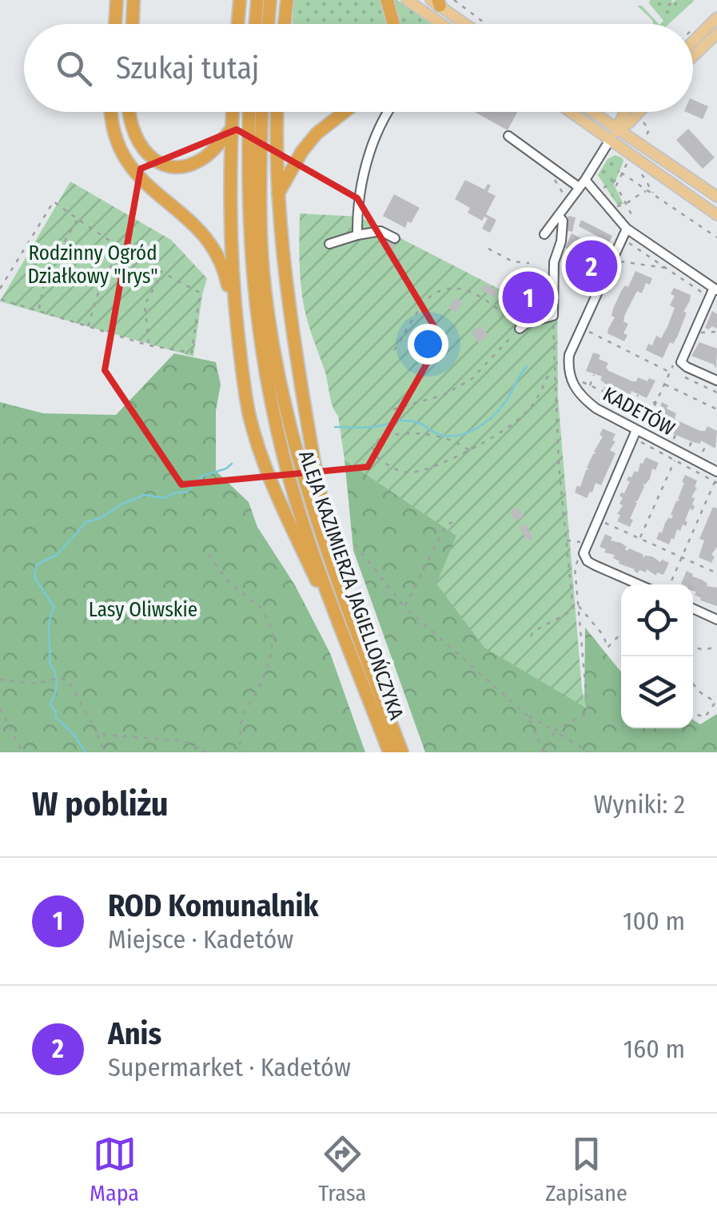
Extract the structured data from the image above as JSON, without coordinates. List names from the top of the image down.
{
  "streets": {
    "highway": ["ALEJA KAZIMIERZA JAGIELLOŃCZYKA"],
    "street": ["KADETÓW"]
  },
  "parks": ["Rodzinny Ogród Działkowy \"Irys\"", "Lasy Oliwskie"],
  "page": {
    "search": "Szukaj tutaj",
    "pins": ["2", "1"],
    "heading": ["W pobliżu", "Wyniki: 2"],
    "list": [
      {
        "mark": "1",
        "name": "ROD Komunalnik",
        "note": "Miejsce · Kadetów",
        "value": "100 m"
      },
      {
        "mark": "2",
        "name": "Anis",
        "note": "Supermarket · Kadetów",
        "value": "160 m"
      }
    ],
    "nav": ["Mapa", "Trasa", "Zapisane"]
  }
}
